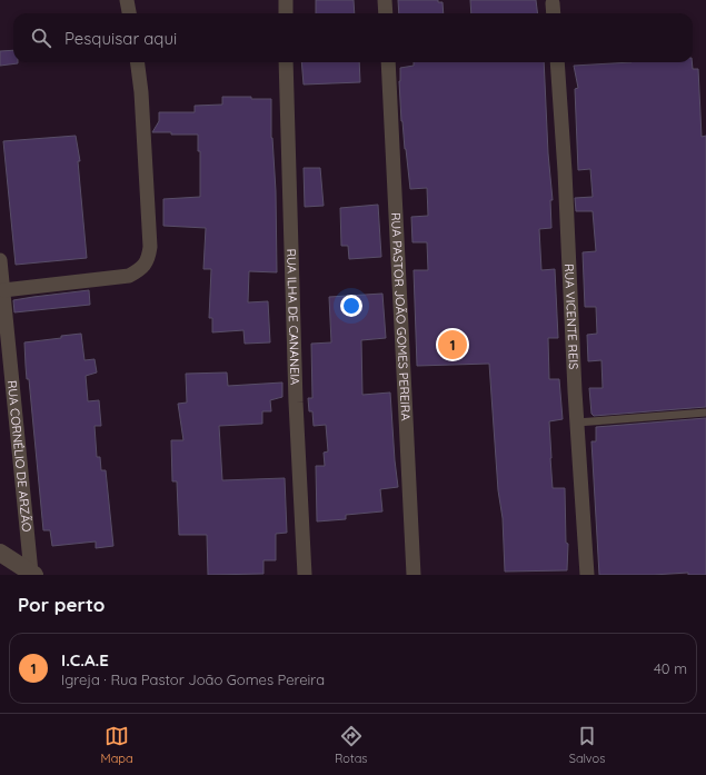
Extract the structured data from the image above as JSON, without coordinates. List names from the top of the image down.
{
  "streets": {
    "street": [
      "RUA ILHA DE CANANEIA",
      "RUA PASTOR JOÃO GOMES PEREIRA",
      "RUA VICENTE REIS",
      "RUA CORNÉLIO DE ARZÃO"
    ]
  },
  "page": {
    "search": "Pesquisar aqui",
    "pins": "1",
    "heading": "Por perto",
    "list": [
      {
        "mark": "1",
        "name": "I.C.A.E",
        "note": "Igreja · Rua Pastor João Gomes Pereira",
        "value": "40 m"
      }
    ],
    "nav": ["Mapa", "Rotas", "Salvos"]
  }
}
